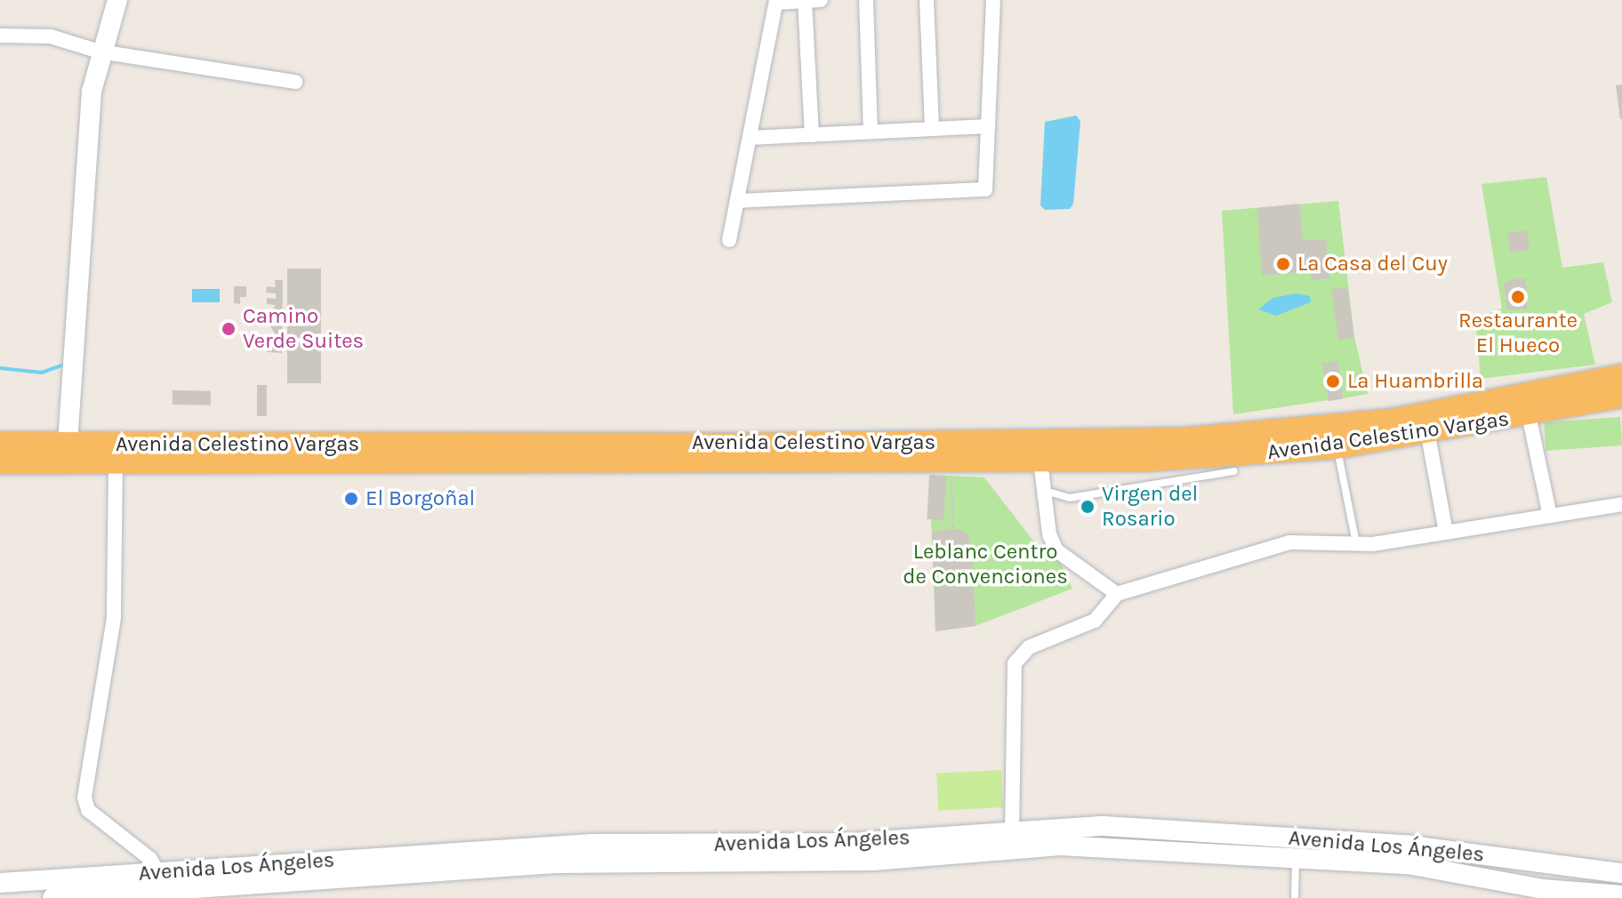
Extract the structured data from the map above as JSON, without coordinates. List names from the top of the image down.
{
  "streets": {
    "highway": ["Avenida Celestino Vargas"],
    "main road": ["Avenida Los Ángeles"]
  },
  "parks": ["Leblanc Centro de Convenciones"],
  "places": [
    "La Casa del Cuy",
    "Restaurante El Hueco",
    "Camino Verde Suites",
    "La Huambrilla",
    "El Borgoñal",
    "Virgen del Rosario"
  ]
}
